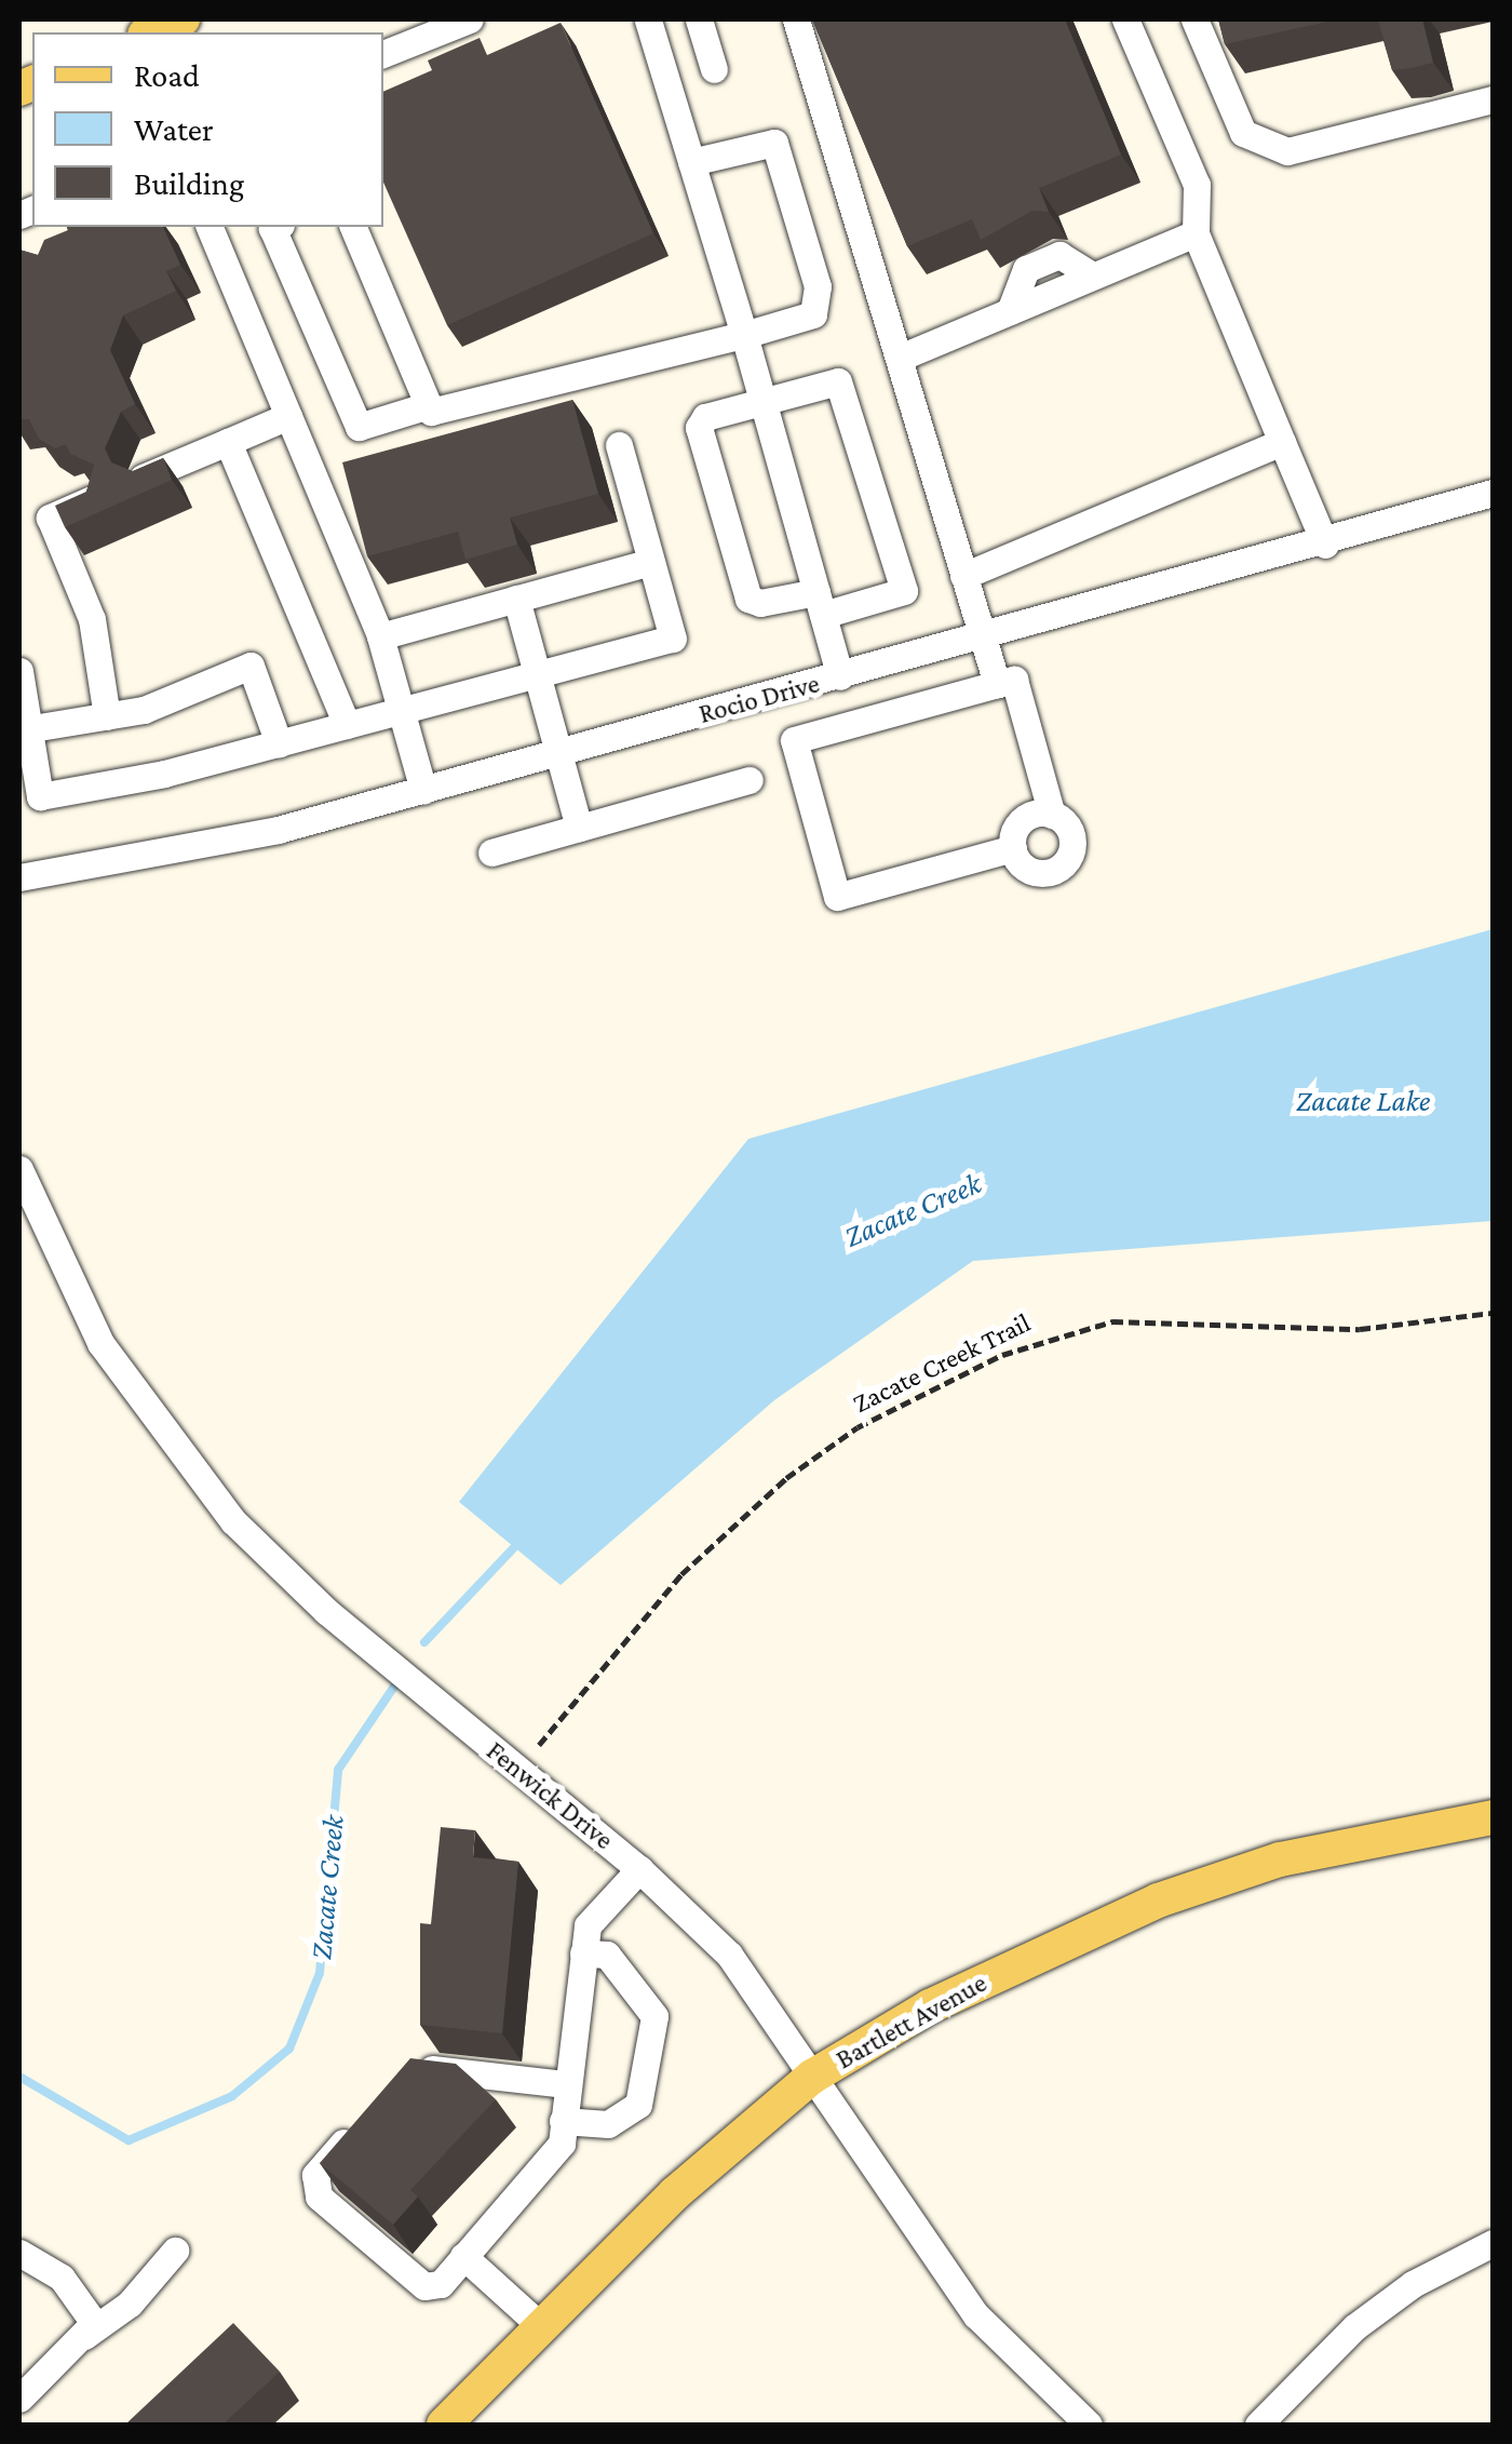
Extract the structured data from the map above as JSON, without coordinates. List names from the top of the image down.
{
  "streets": {
    "main road": ["Bartlett Avenue"],
    "street": ["Rocio Drive", "Fenwick Drive"],
    "path": ["Zacate Creek Trail"]
  },
  "crossings": [
    ["Fenwick Drive", "Bartlett Avenue"]
  ],
  "water": ["Zacate Lake", "Zacate Creek"],
  "legend": ["Road", "Water", "Building"]
}
